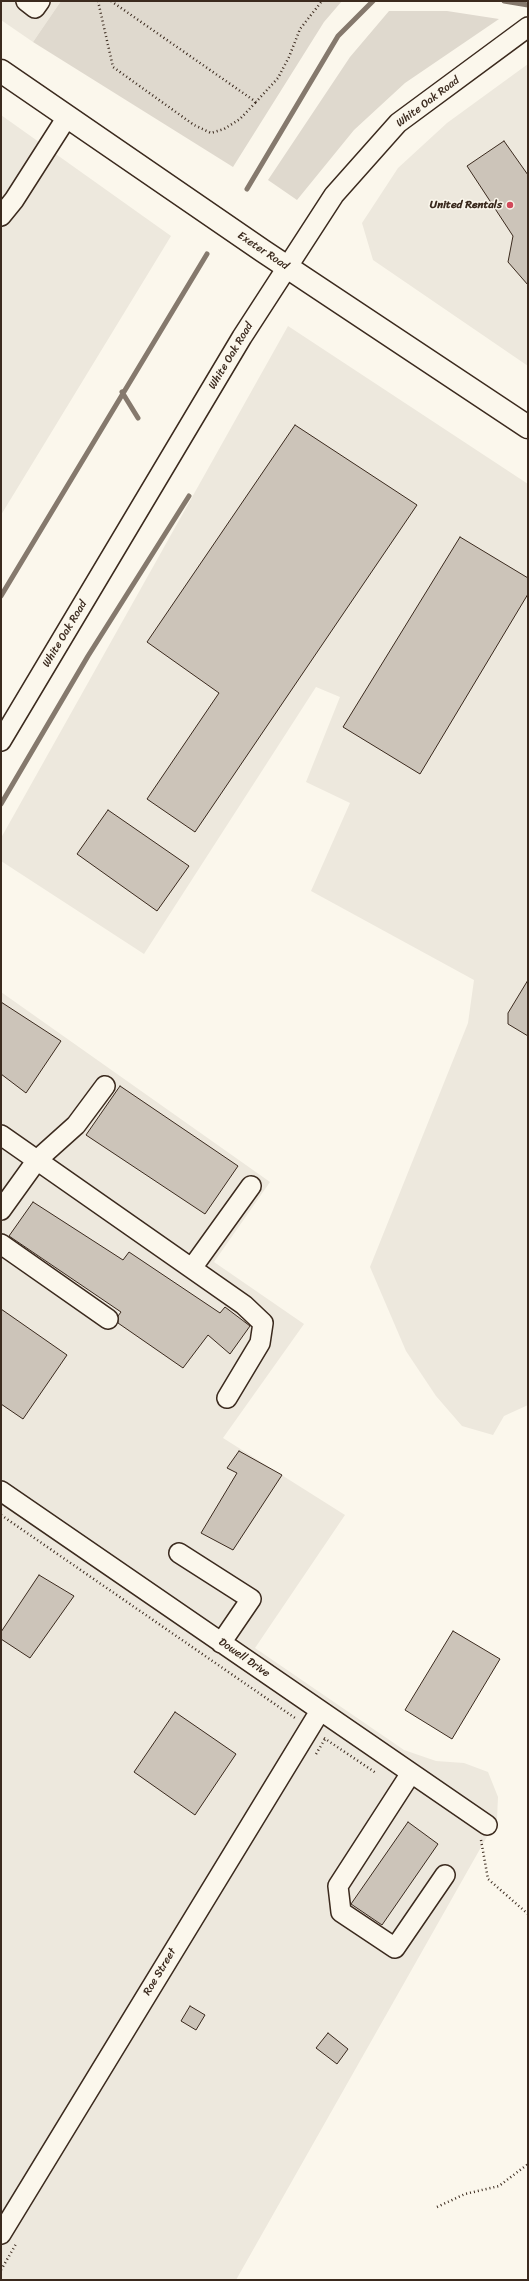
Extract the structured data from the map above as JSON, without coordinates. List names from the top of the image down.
{
  "streets": {
    "main road": ["Exeter Road"],
    "street": ["White Oak Road", "Dowell Drive", "Roe Street"]
  },
  "crossings": [
    ["White Oak Road", "Exeter Road"],
    ["Dowell Drive", "Roe Street"]
  ],
  "places": ["United Rentals"]
}
